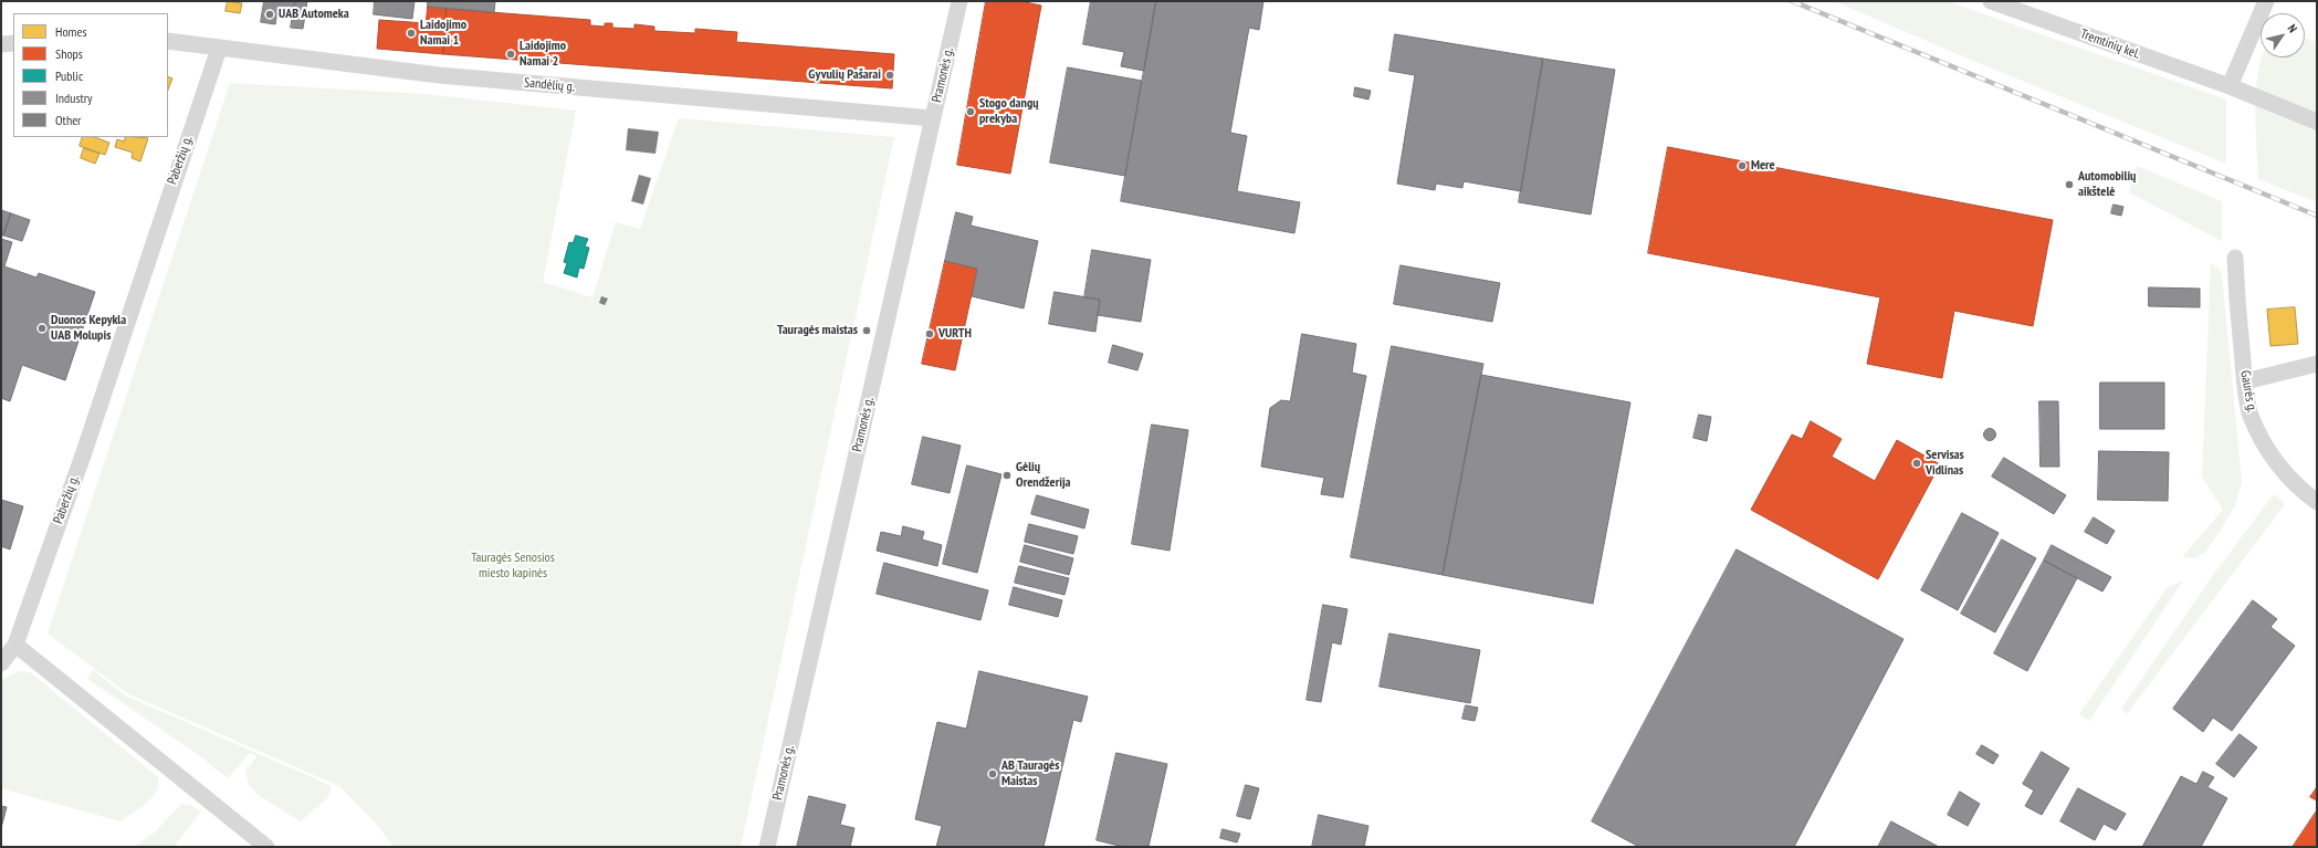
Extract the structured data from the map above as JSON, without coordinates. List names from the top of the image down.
{
  "streets": {
    "street": [
      "Tremtinių kel.",
      "Pramonės g.",
      "Sandėlių g.",
      "Paberžių g.",
      "Gaurės g."
    ]
  },
  "crossings": [
    ["Pramonės g.", "Sandėlių g."],
    ["Sandėlių g.", "Paberžių g."]
  ],
  "parks": ["Tauragės Senosios miesto kapinės"],
  "places": [
    "UAB Automeka",
    "Laidojimo Namai 1",
    "Laidojimo Namai 2",
    "Gyvulių Pašarai",
    "Stogo dangų prekyba",
    "Mere",
    "Automobilių aikštelė",
    "Duonos Kepykla UAB Molupis",
    "Tauragės maistas",
    "VURTH",
    "Servisas Vidlinas",
    "Gėlių Orendžerija",
    "AB Tauragės Maistas"
  ],
  "legend": [
    "Homes",
    "Shops",
    "Public",
    "Industry",
    "Other"
  ],
  "north": "top right"
}
